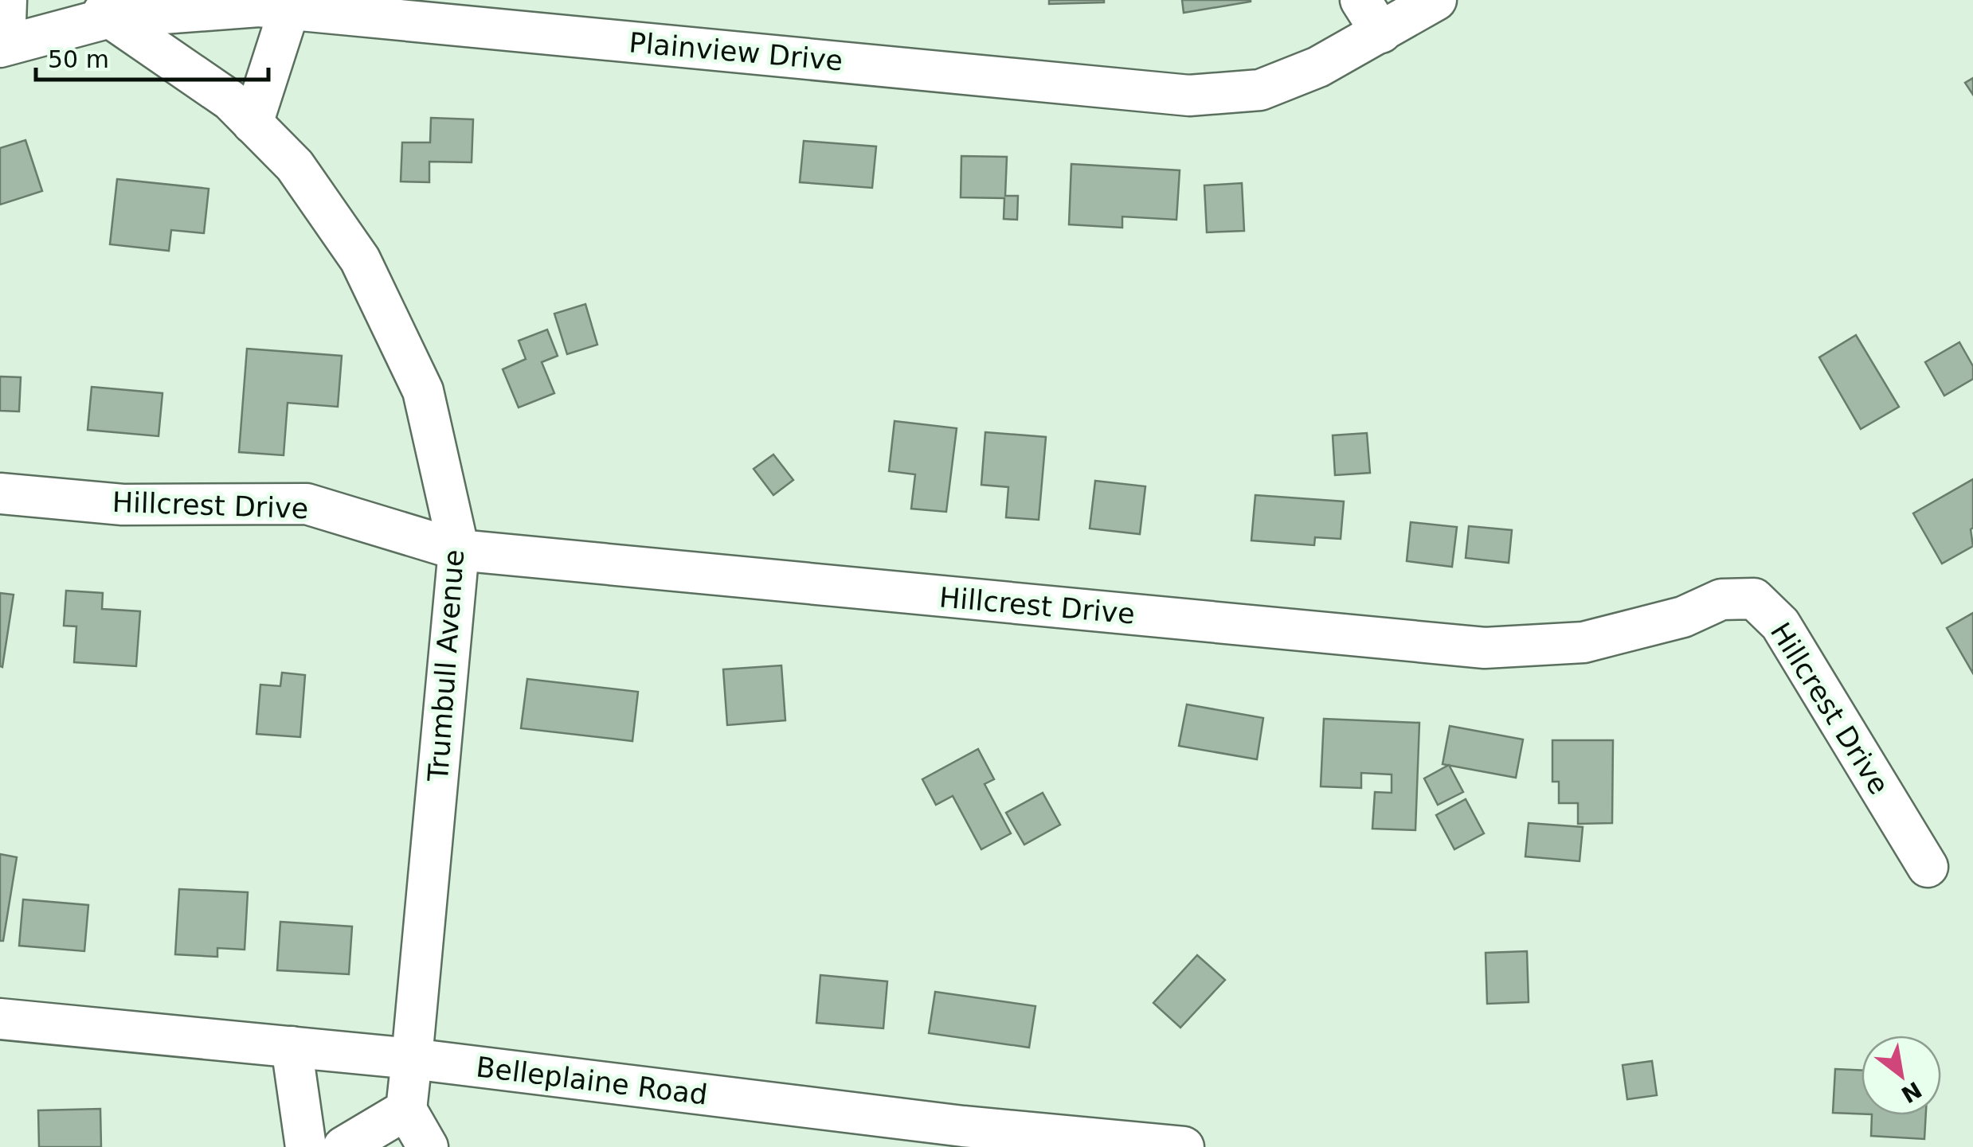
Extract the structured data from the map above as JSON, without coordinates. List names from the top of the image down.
{
  "streets": {
    "street": [
      "Plainview Drive",
      "Hillcrest Drive",
      "Trumbull Avenue",
      "Belleplaine Road"
    ]
  },
  "crossings": [
    ["Plainview Drive", "Trumbull Avenue"],
    ["Hillcrest Drive", "Trumbull Avenue"],
    ["Trumbull Avenue", "Belleplaine Road"]
  ],
  "scale_bar": "50 m",
  "north": "bottom right"
}
